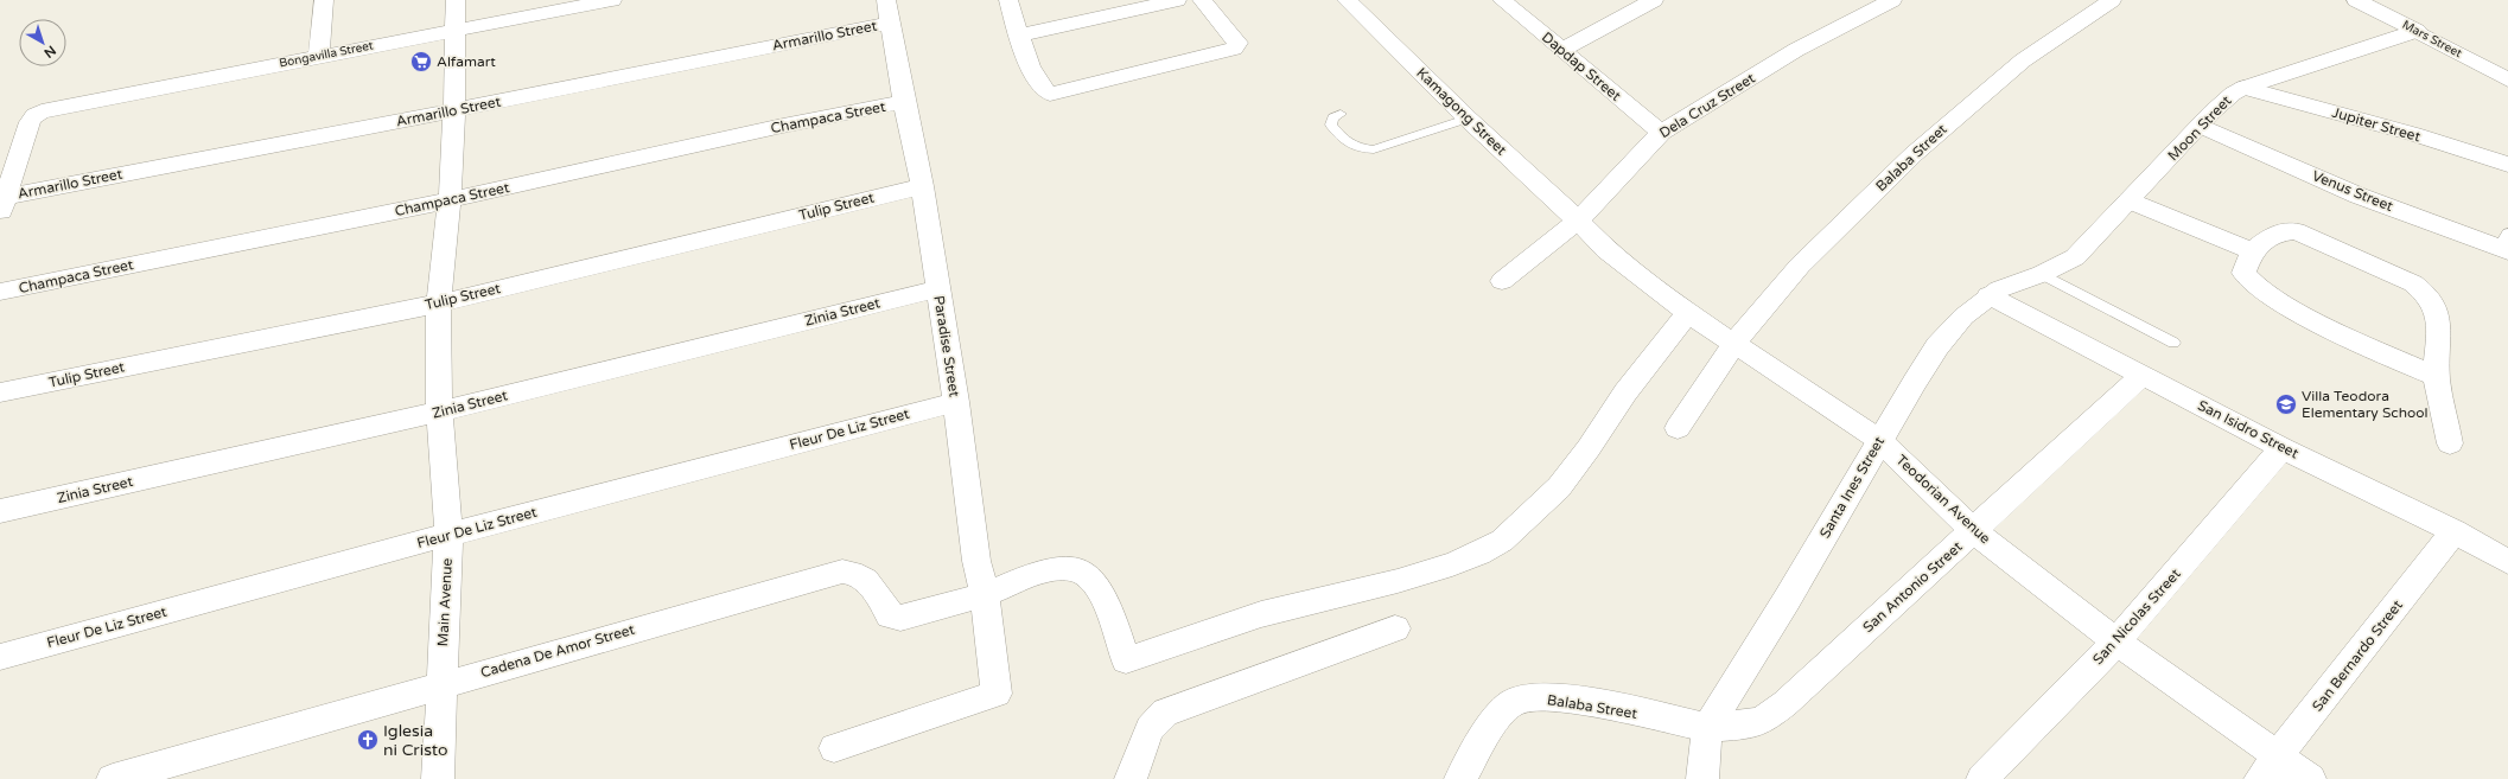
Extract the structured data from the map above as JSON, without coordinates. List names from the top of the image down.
{
  "streets": {
    "street": [
      "Armarillo Street",
      "Mars Street",
      "Bongavilla Street",
      "Dapdap Street",
      "Dela Cruz Street",
      "Kamagong Street",
      "Champaca Street",
      "Jupiter Street",
      "Moon Street",
      "Balaba Street",
      "Venus Street",
      "Tulip Street",
      "Zinia Street",
      "Paradise Street",
      "Fleur De Liz Street",
      "San Isidro Street",
      "Santa Ines Street",
      "Teodorian Avenue",
      "San Antonio Street",
      "Main Avenue",
      "San Nicolas Street",
      "Cadena De Amor Street",
      "San Bernardo Street"
    ]
  },
  "crossings": [
    ["Armarillo Street", "Bongavilla Street"],
    ["Armarillo Street", "Paradise Street"],
    ["Armarillo Street", "Main Avenue"],
    ["Mars Street", "Moon Street"],
    ["Bongavilla Street", "Main Avenue"],
    ["Dapdap Street", "Dela Cruz Street"],
    ["Dela Cruz Street", "Kamagong Street"],
    ["Dela Cruz Street", "Teodorian Avenue"],
    ["Kamagong Street", "Teodorian Avenue"],
    ["Champaca Street", "Paradise Street"],
    ["Champaca Street", "Main Avenue"],
    ["Jupiter Street", "Moon Street"],
    ["Moon Street", "Venus Street"],
    ["Moon Street", "Santa Ines Street"],
    ["Balaba Street", "Santa Ines Street"],
    ["Balaba Street", "Teodorian Avenue"],
    ["Balaba Street", "San Antonio Street"],
    ["Tulip Street", "Paradise Street"],
    ["Tulip Street", "Main Avenue"],
    ["Zinia Street", "Paradise Street"],
    ["Zinia Street", "Main Avenue"],
    ["Paradise Street", "Fleur De Liz Street"],
    ["Paradise Street", "Cadena De Amor Street"],
    ["Fleur De Liz Street", "Main Avenue"],
    ["San Isidro Street", "Santa Ines Street"],
    ["San Isidro Street", "San Antonio Street"],
    ["San Isidro Street", "San Nicolas Street"],
    ["San Isidro Street", "San Bernardo Street"],
    ["Santa Ines Street", "Teodorian Avenue"],
    ["Santa Ines Street", "San Antonio Street"],
    ["Teodorian Avenue", "San Antonio Street"],
    ["Teodorian Avenue", "San Nicolas Street"],
    ["Teodorian Avenue", "Cadena De Amor Street"],
    ["Teodorian Avenue", "San Bernardo Street"],
    ["Main Avenue", "Cadena De Amor Street"]
  ],
  "places": {
    "supermarket": ["Alfamart"],
    "school or university": ["Villa Teodora Elementary School"],
    "church": ["Iglesia ni Cristo"]
  },
  "north": "bottom right"
}
